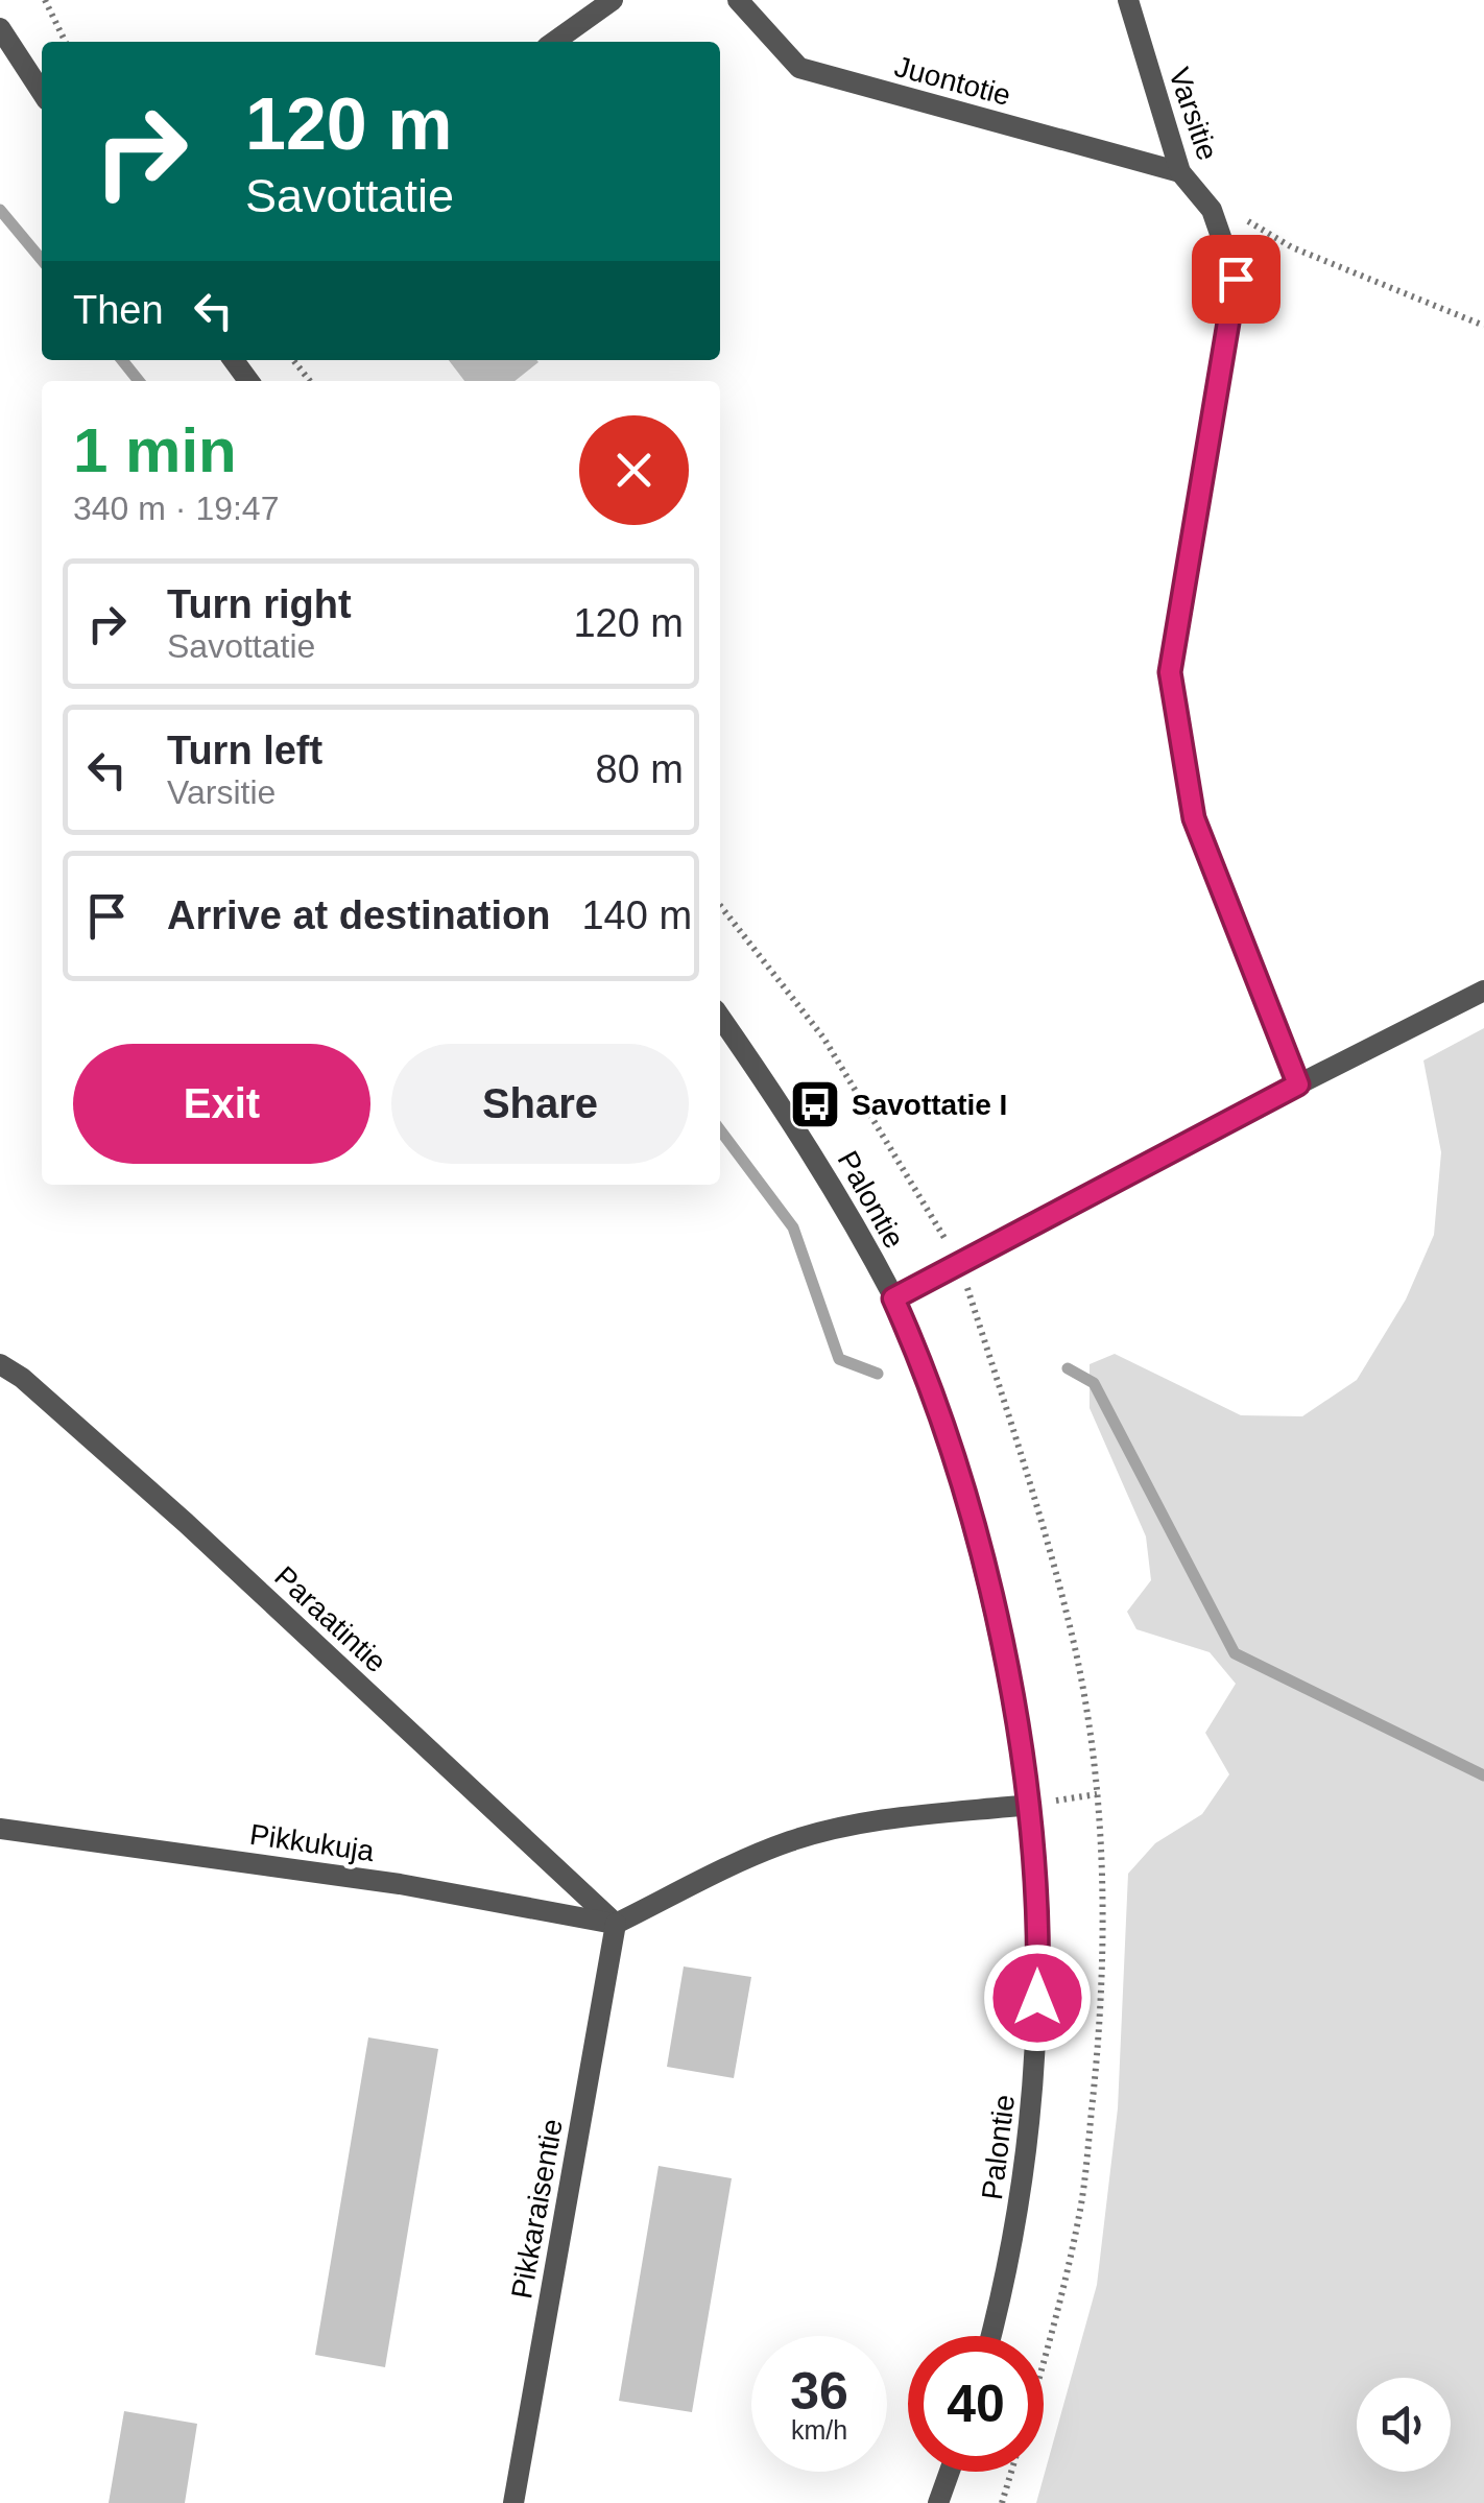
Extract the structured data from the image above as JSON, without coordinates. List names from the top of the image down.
{
  "streets": {
    "street": [
      "Juontotie",
      "Varsitie",
      "Palontie",
      "Paraatintie",
      "Pikkukuja",
      "Pikkaraisentie"
    ]
  },
  "crossings": [
    ["Juontotie", "Varsitie"],
    ["Paraatintie", "Pikkukuja"],
    ["Paraatintie", "Pikkaraisentie"],
    ["Pikkukuja", "Pikkaraisentie"]
  ],
  "places": {
    "bus stop": ["Savottatie I"]
  },
  "page": {
    "turn": ["120 m", "Savottatie"],
    "then": "Then",
    "heading": ["1 min", "340 m · 19:47"],
    "list": [
      {
        "name": "Turn right",
        "note": "Savottatie",
        "value": "120 m"
      },
      {
        "name": "Turn left",
        "note": "Varsitie",
        "value": "80 m"
      },
      {
        "name": "Arrive at destination",
        "value": "140 m"
      }
    ],
    "buttons": ["Exit", "Share"],
    "speed": "36 km/h",
    "limit": "40"
  }
}
